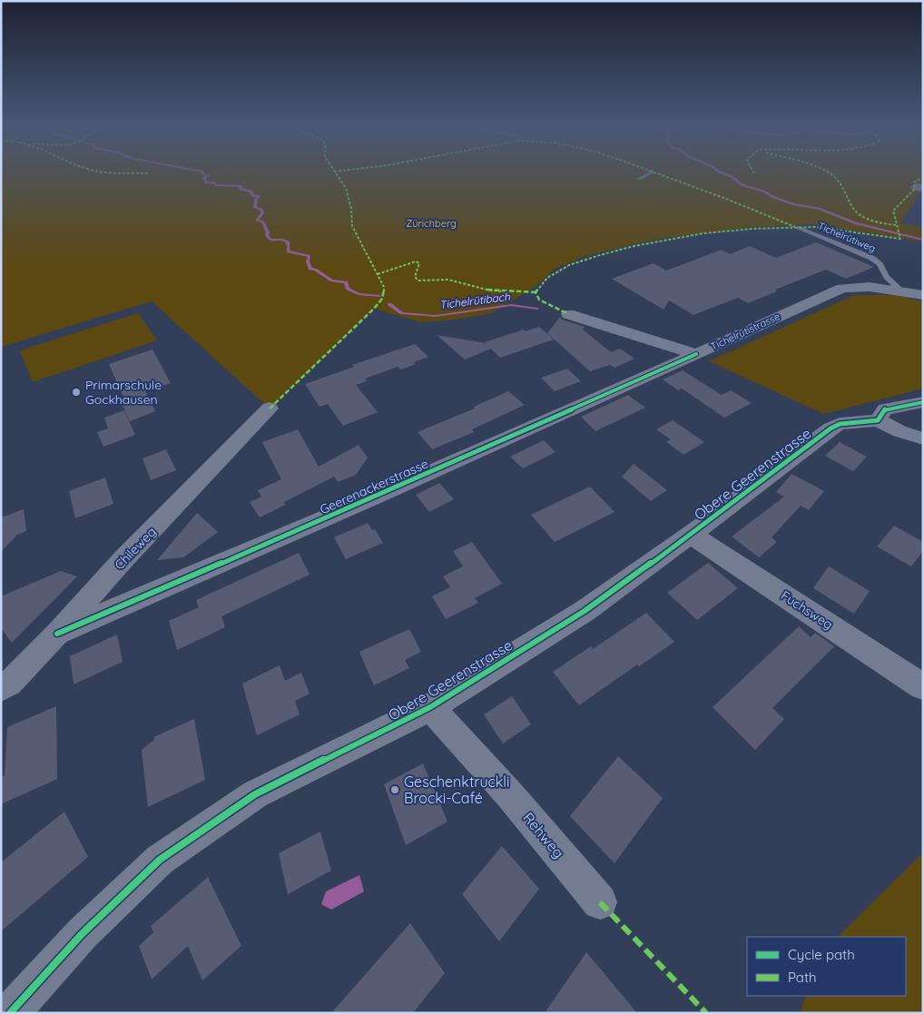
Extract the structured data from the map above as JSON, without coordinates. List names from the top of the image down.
{
  "streets": {
    "street": [
      "Tichelrütistrasse",
      "Obere Geerenstrasse",
      "Geerenackerstrasse",
      "Chileweg",
      "Fuchsweg",
      "Rehweg"
    ],
    "lane": ["Tichelrütiweg"]
  },
  "crossings": [
    ["Tichelrütiweg", "Tichelrütistrasse"],
    ["Tichelrütistrasse", "Geerenackerstrasse"],
    ["Obere Geerenstrasse", "Fuchsweg"],
    ["Obere Geerenstrasse", "Rehweg"],
    ["Geerenackerstrasse", "Chileweg"]
  ],
  "water": ["Tichelrütibach"],
  "parks": ["Zürichberg"],
  "places": ["Primarschule Gockhausen", "Geschenktruckli Brocki-Café"],
  "legend": ["Cycle path", "Path"]
}
